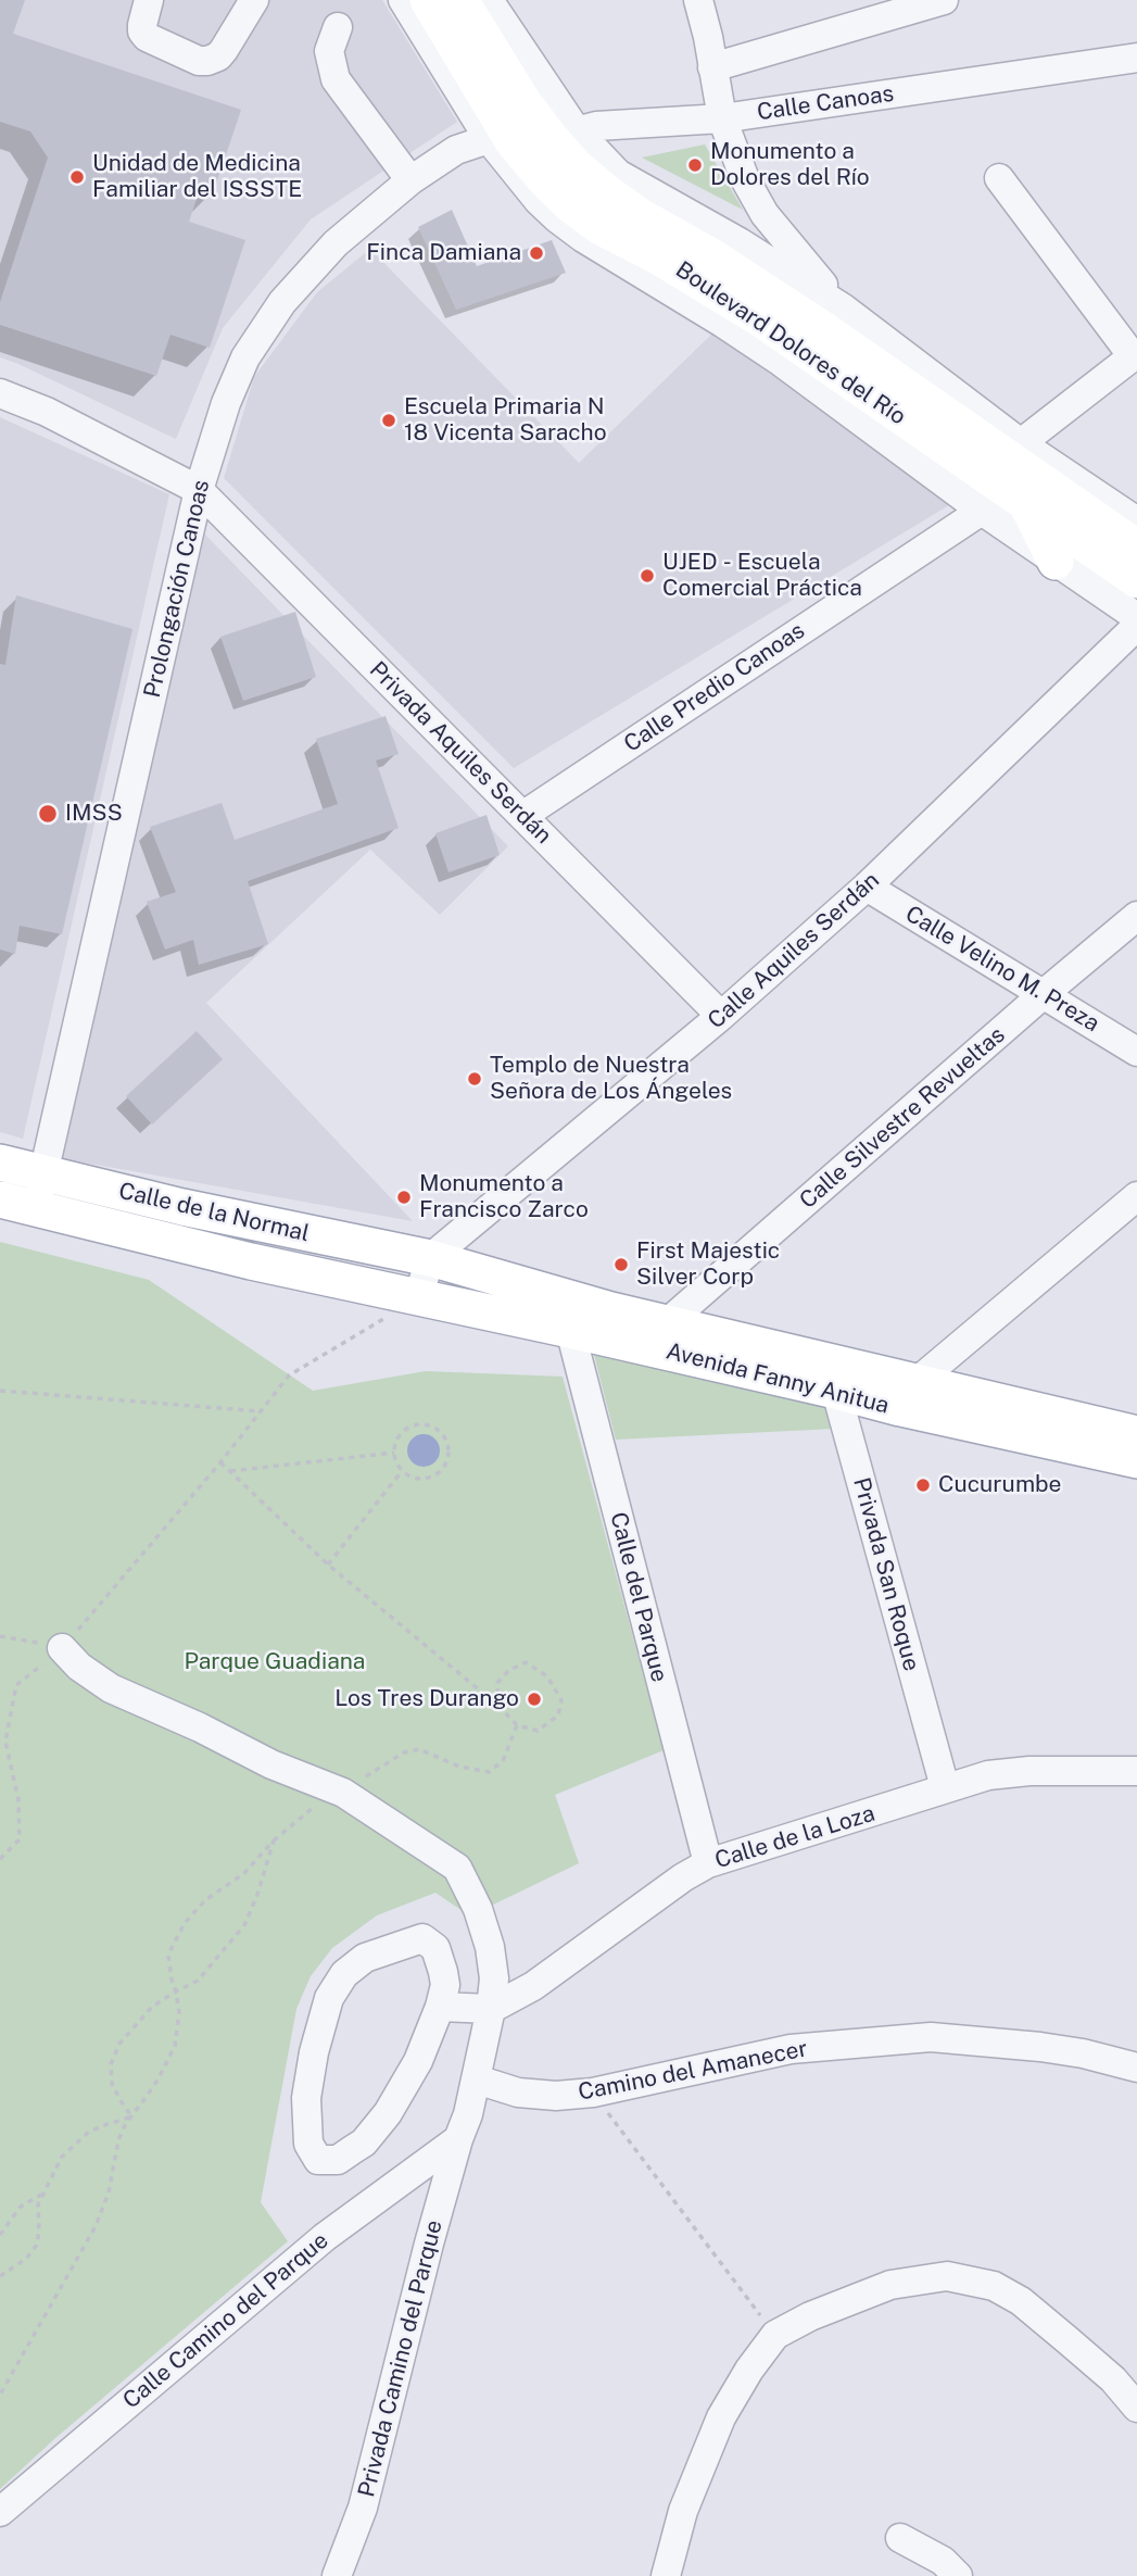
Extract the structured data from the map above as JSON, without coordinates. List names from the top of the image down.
{
  "streets": {
    "main road": ["Boulevard Dolores del Río", "Calle de la Normal", "Avenida Fanny Anitua"],
    "street": [
      "Calle Canoas",
      "Prolongación Canoas",
      "Calle Predio Canoas",
      "Privada Aquiles Serdán",
      "Calle Aquiles Serdán",
      "Calle Velino M. Preza",
      "Calle Silvestre Revueltas",
      "Privada San Roque",
      "Calle del Parque",
      "Calle de la Loza",
      "Camino del Amanecer",
      "Calle Camino del Parque",
      "Privada Camino del Parque"
    ]
  },
  "crossings": [
    ["Calle Canoas", "Boulevard Dolores del Río"],
    ["Calle Canoas", "Prolongación Canoas"],
    ["Boulevard Dolores del Río", "Prolongación Canoas"],
    ["Prolongación Canoas", "Privada Aquiles Serdán"],
    ["Prolongación Canoas", "Calle de la Normal"],
    ["Calle Predio Canoas", "Privada Aquiles Serdán"],
    ["Privada Aquiles Serdán", "Calle Aquiles Serdán"],
    ["Calle Aquiles Serdán", "Calle Velino M. Preza"],
    ["Calle Aquiles Serdán", "Calle de la Normal"],
    ["Calle Aquiles Serdán", "Avenida Fanny Anitua"],
    ["Calle Velino M. Preza", "Calle Silvestre Revueltas"],
    ["Calle Silvestre Revueltas", "Avenida Fanny Anitua"],
    ["Calle de la Normal", "Avenida Fanny Anitua"],
    ["Avenida Fanny Anitua", "Privada San Roque"],
    ["Avenida Fanny Anitua", "Calle del Parque"],
    ["Privada San Roque", "Calle de la Loza"],
    ["Calle del Parque", "Calle de la Loza"],
    ["Calle Camino del Parque", "Privada Camino del Parque"]
  ],
  "parks": ["Parque Guadiana"],
  "places": [
    "Monumento a Dolores del Río",
    "Unidad de Medicina Familiar del ISSSTE",
    "Finca Damiana",
    "Escuela Primaria N 18 Vicenta Saracho",
    "UJED - Escuela Comercial Práctica",
    "IMSS",
    "Templo de Nuestra Señora de Los Ángeles",
    "Monumento a Francisco Zarco",
    "First Majestic Silver Corp",
    "Cucurumbe",
    "Los Tres Durango"
  ]
}
